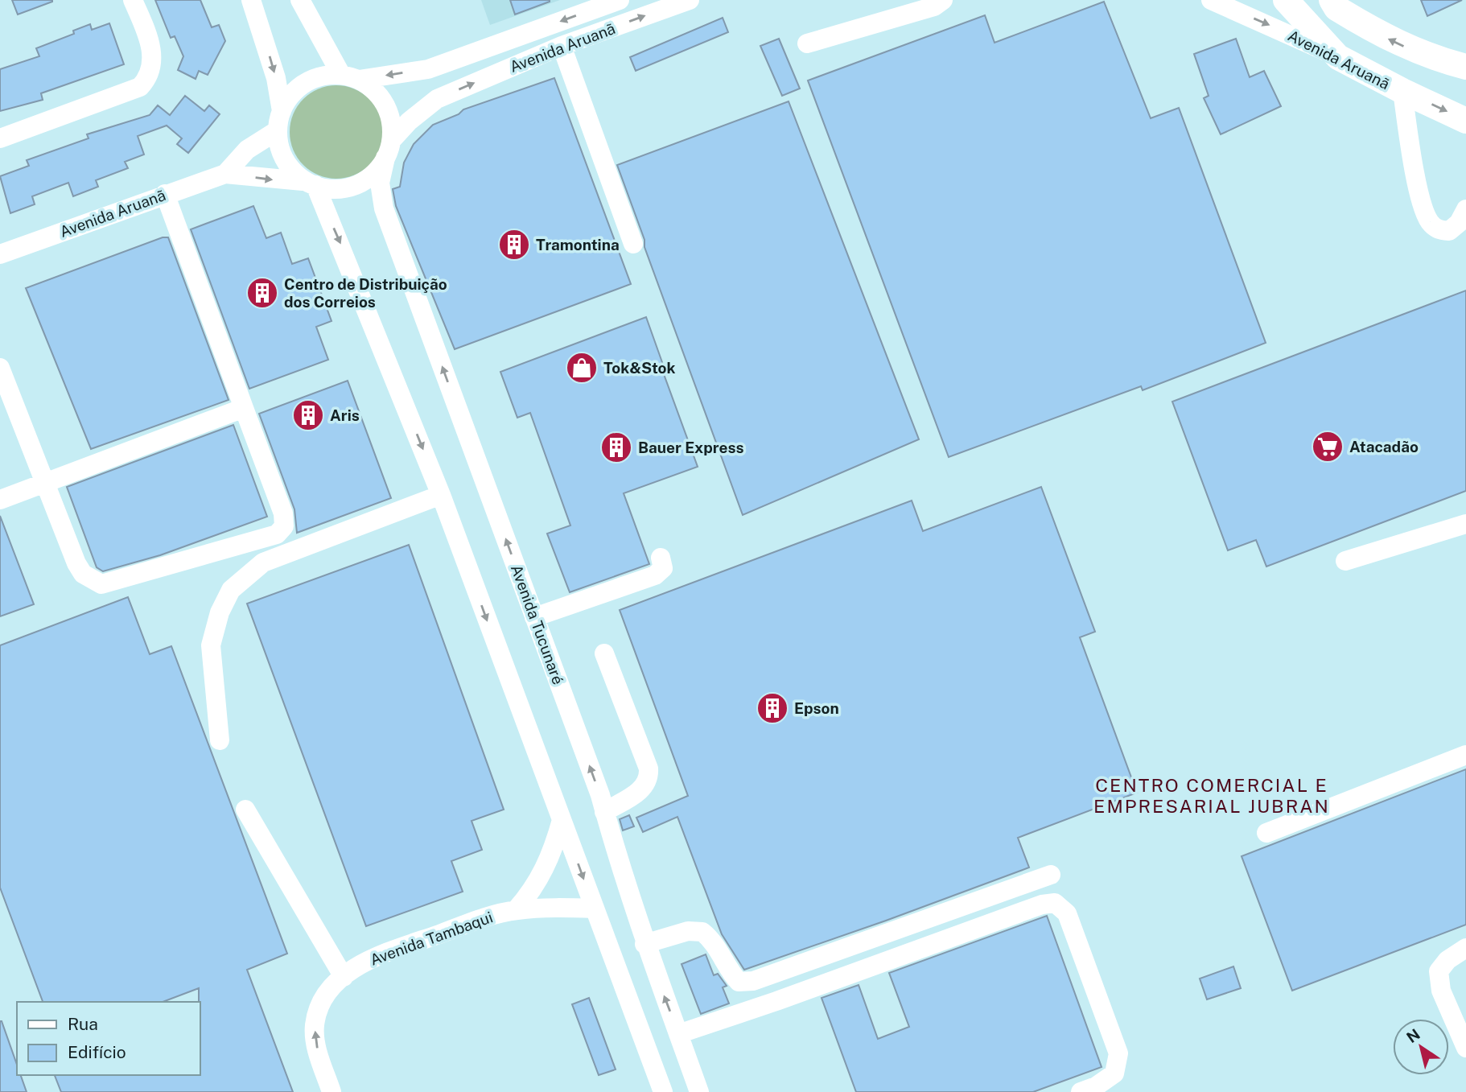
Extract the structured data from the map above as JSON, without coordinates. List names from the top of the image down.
{
  "streets": {
    "main road": ["Avenida Aruanã"],
    "street": ["Avenida Tucunaré", "Avenida Tambaqui"]
  },
  "crossings": [
    ["Avenida Aruanã", "Avenida Tucunaré"]
  ],
  "districts": ["CENTRO COMERCIAL E EMPRESARIAL JUBRAN"],
  "places": {
    "building": [
      "Tramontina",
      "Centro de Distribuição dos Correios",
      "Aris",
      "Bauer Express",
      "Epson"
    ],
    "shop": ["Tok&Stok"],
    "supermarket": ["Atacadão"]
  },
  "legend": ["Rua", "Edifício"],
  "north": "top left"
}
